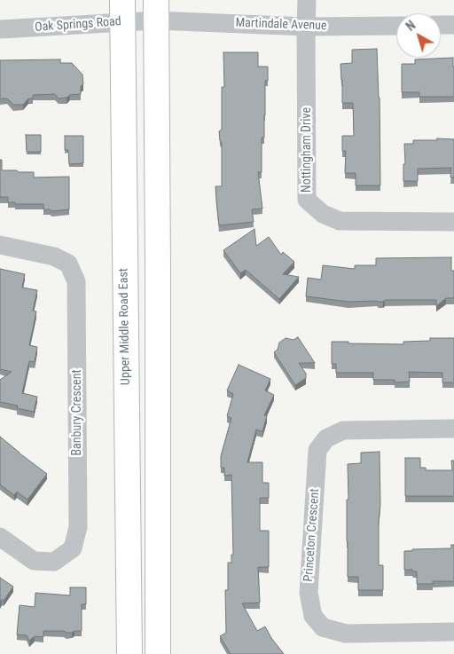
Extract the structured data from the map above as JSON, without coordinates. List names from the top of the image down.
{
  "streets": {
    "main road": ["Upper Middle Road East"],
    "street": [
      "Oak Springs Road",
      "Martindale Avenue",
      "Nottingham Drive",
      "Banbury Crescent",
      "Princeton Crescent"
    ]
  },
  "crossings": [
    ["Oak Springs Road", "Martindale Avenue"],
    ["Oak Springs Road", "Upper Middle Road East"],
    ["Martindale Avenue", "Nottingham Drive"]
  ],
  "north": "top left"
}
